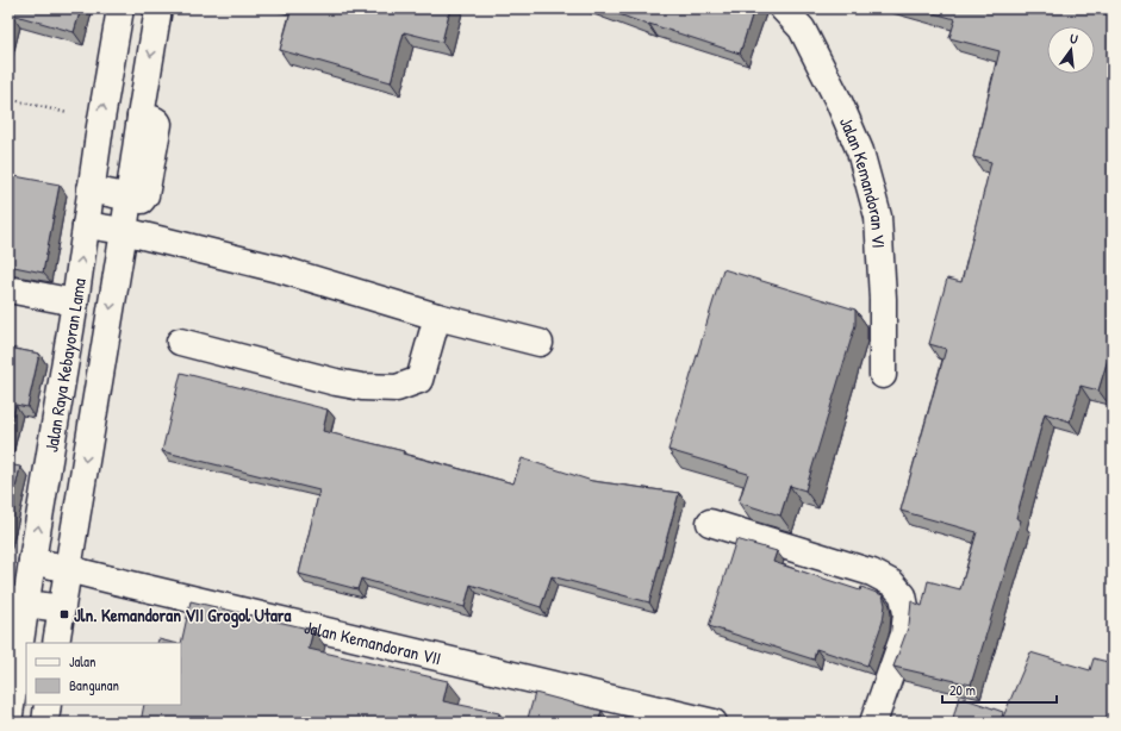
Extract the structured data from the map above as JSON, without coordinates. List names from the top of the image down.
{
  "streets": {
    "street": ["Jalan Kemandoran VI", "Jalan Raya Kebayoran Lama", "Jalan Kemandoran VII"]
  },
  "crossings": [
    ["Jalan Raya Kebayoran Lama", "Jalan Kemandoran VII"]
  ],
  "places": {
    "transit": ["Jln. Kemandoran VII Grogol Utara"]
  },
  "legend": ["Jalan", "Bangunan"],
  "scale_bar": "20 m",
  "north": "top"
}
